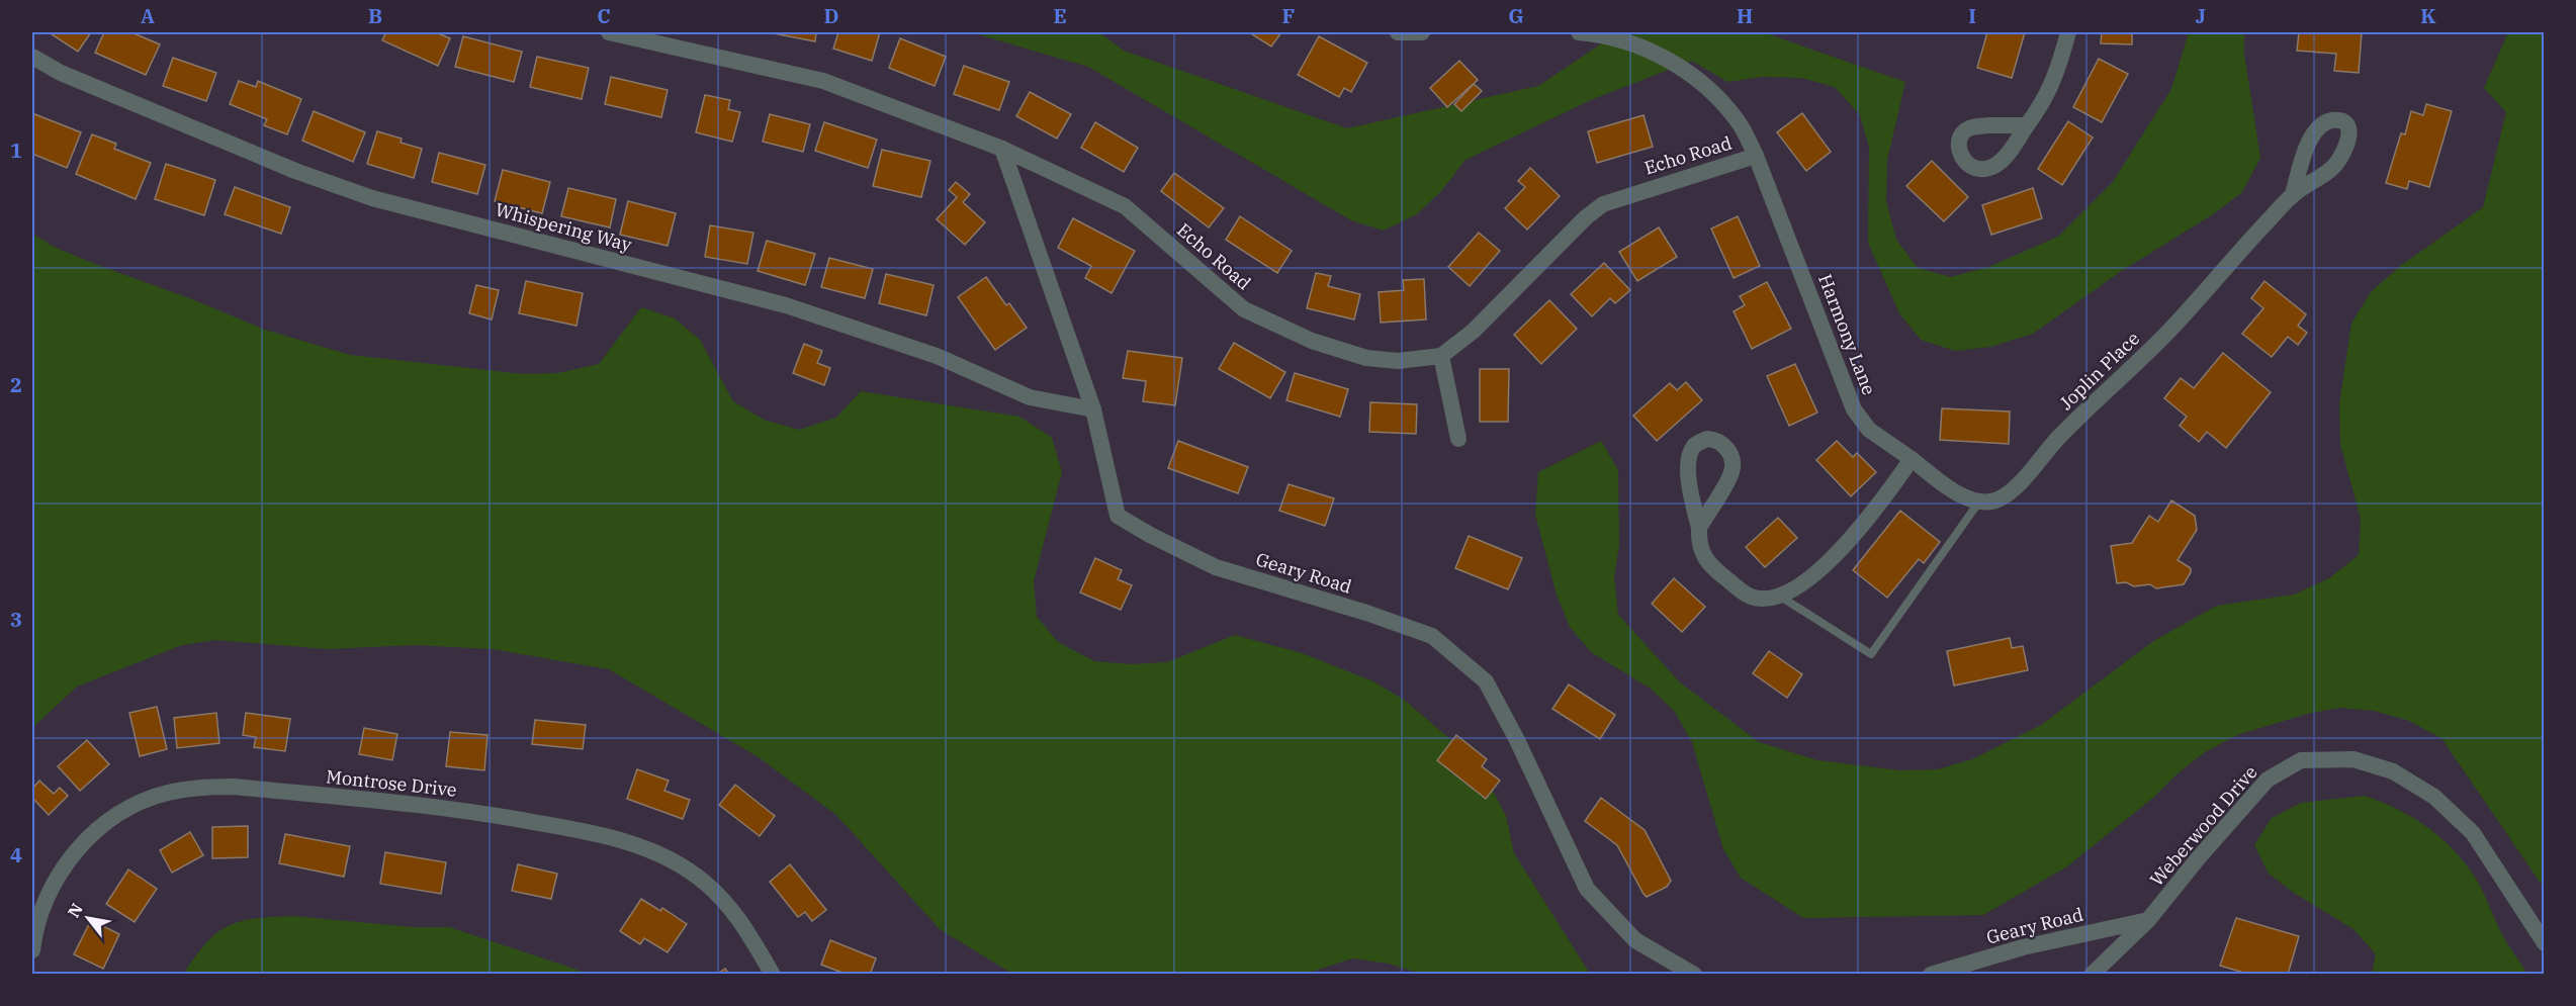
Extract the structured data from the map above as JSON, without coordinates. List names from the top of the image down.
{
  "streets": {
    "street": [
      "Echo Road",
      "Whispering Way",
      "Harmony Lane",
      "Joplin Place",
      "Geary Road",
      "Montrose Drive",
      "Weberwood Drive"
    ]
  },
  "crossings": [
    ["Echo Road", "Harmony Lane"],
    ["Echo Road", "Geary Road"],
    ["Whispering Way", "Geary Road"],
    ["Geary Road", "Weberwood Drive"]
  ],
  "north": "top left",
  "grid": {
    "columns": [
      "A",
      "B",
      "C",
      "D",
      "E",
      "F",
      "G",
      "H",
      "I",
      "J",
      "K"
    ],
    "rows": [
      "1",
      "2",
      "3",
      "4"
    ]
  }
}
